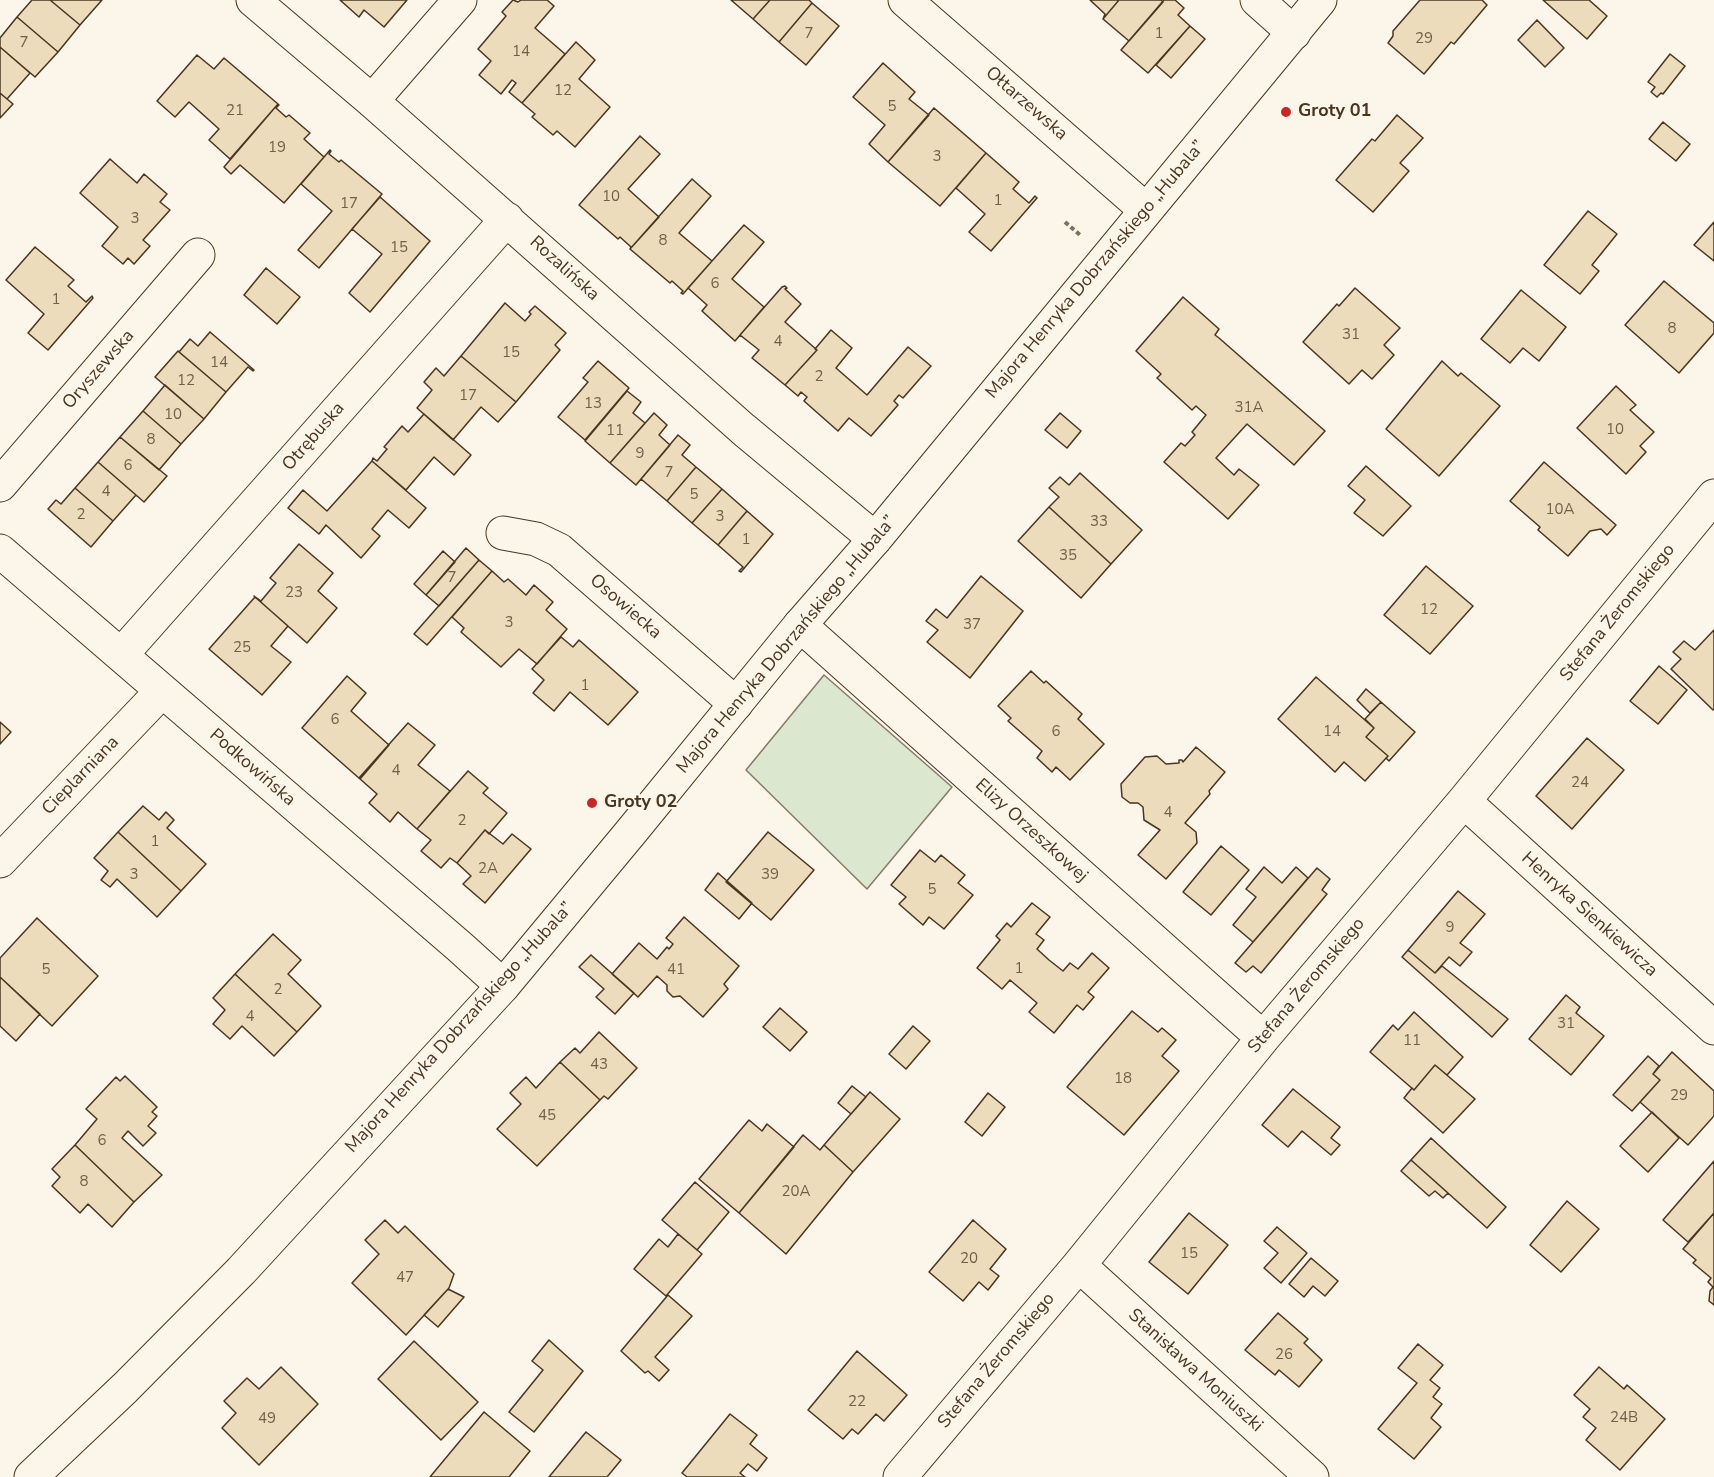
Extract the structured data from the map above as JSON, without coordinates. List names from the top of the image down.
{
  "streets": {
    "street": [
      "Ołtarzewska",
      "Rozalińska",
      "Majora Henryka Dobrzańskiego „Hubala”",
      "Oryszewska",
      "Otrębuska",
      "Osowiecka",
      "Stefana Żeromskiego",
      "Podkowińska",
      "Cieplarniana",
      "Elizy Orzeszkowej",
      "Henryka Sienkiewicza",
      "Stanisława Moniuszki"
    ]
  },
  "crossings": [
    ["Ołtarzewska", "Majora Henryka Dobrzańskiego „Hubala”"],
    ["Rozalińska", "Majora Henryka Dobrzańskiego „Hubala”"],
    ["Rozalińska", "Otrębuska"],
    ["Majora Henryka Dobrzańskiego „Hubala”", "Osowiecka"],
    ["Majora Henryka Dobrzańskiego „Hubala”", "Podkowińska"],
    ["Majora Henryka Dobrzańskiego „Hubala”", "Elizy Orzeszkowej"],
    ["Otrębuska", "Podkowińska"],
    ["Stefana Żeromskiego", "Elizy Orzeszkowej"],
    ["Stefana Żeromskiego", "Henryka Sienkiewicza"],
    ["Stefana Żeromskiego", "Stanisława Moniuszki"],
    ["Podkowińska", "Cieplarniana"]
  ],
  "places": ["Groty 01", "Groty 02"],
  "house_numbers": [
    "7",
    "1",
    "29",
    "7",
    "14",
    "12",
    "5",
    "21",
    "19",
    "3",
    "10",
    "1",
    "17",
    "3",
    "8",
    "15",
    "6",
    "1",
    "8",
    "31",
    "4",
    "15",
    "14",
    "2",
    "12",
    "17",
    "13",
    "31A",
    "10",
    "10",
    "11",
    "8",
    "9",
    "6",
    "7",
    "4",
    "5",
    "10A",
    "2",
    "3",
    "33",
    "1",
    "35",
    "7",
    "23",
    "12",
    "3",
    "37",
    "25",
    "1",
    "6",
    "6",
    "14",
    "4",
    "24",
    "4",
    "2",
    "1",
    "2A",
    "3",
    "39",
    "5",
    "9",
    "1",
    "5",
    "41",
    "2",
    "4",
    "31",
    "11",
    "43",
    "18",
    "29",
    "45",
    "6",
    "8",
    "20A",
    "15",
    "20",
    "47",
    "26",
    "22",
    "24B",
    "49"
  ]
}
